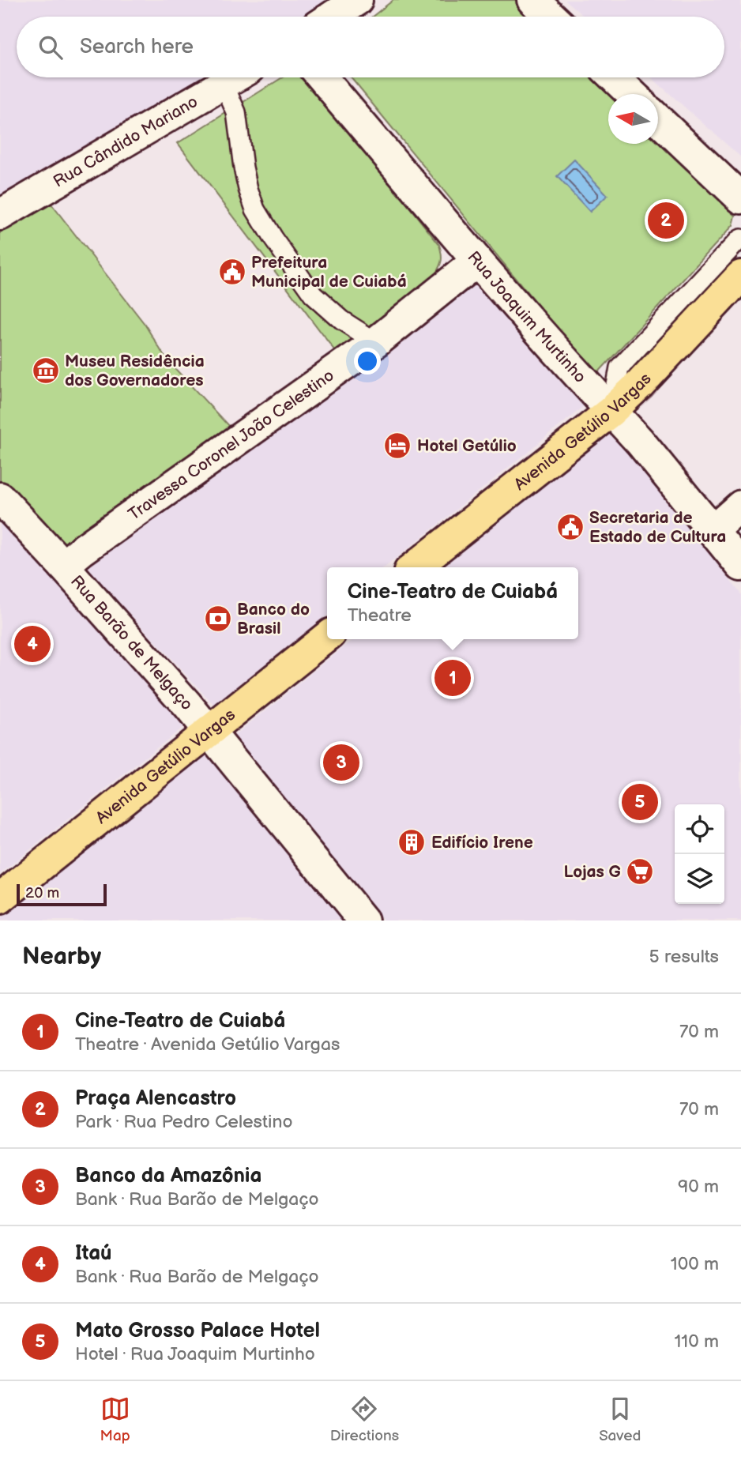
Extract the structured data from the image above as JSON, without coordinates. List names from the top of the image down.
{
  "streets": {
    "main road": ["Avenida Getúlio Vargas"],
    "street": [
      "Rua Cândido Mariano",
      "Rua Joaquim Murtinho",
      "Travessa Coronel João Celestino",
      "Rua Barão de Melgaço"
    ]
  },
  "crossings": [
    ["Rua Joaquim Murtinho", "Avenida Getúlio Vargas"],
    ["Rua Joaquim Murtinho", "Travessa Coronel João Celestino"],
    ["Avenida Getúlio Vargas", "Rua Barão de Melgaço"],
    ["Travessa Coronel João Celestino", "Rua Barão de Melgaço"]
  ],
  "places": {
    "public building": ["Prefeitura Municipal de Cuiabá", "Secretaria de Estado de Cultura"],
    "museum": ["Museu Residência dos Governadores"],
    "hotel": ["Hotel Getúlio"],
    "bank": ["Banco do Brasil"],
    "building": ["Edifício Irene"],
    "supermarket": ["Lojas G"]
  },
  "scale_bar": "20 m",
  "north": "left",
  "page": {
    "search": "Search here",
    "pins": [
      "2",
      "4",
      "1",
      "3",
      "5"
    ],
    "popup": ["Cine-Teatro de Cuiabá", "Theatre"],
    "scale": "20 m",
    "heading": ["Nearby", "5 results"],
    "list": [
      {
        "mark": "1",
        "name": "Cine-Teatro de Cuiabá",
        "note": "Theatre · Avenida Getúlio Vargas",
        "value": "70 m"
      },
      {
        "mark": "2",
        "name": "Praça Alencastro",
        "note": "Park · Rua Pedro Celestino",
        "value": "70 m"
      },
      {
        "mark": "3",
        "name": "Banco da Amazônia",
        "note": "Bank · Rua Barão de Melgaço",
        "value": "90 m"
      },
      {
        "mark": "4",
        "name": "Itaú",
        "note": "Bank · Rua Barão de Melgaço",
        "value": "100 m"
      },
      {
        "mark": "5",
        "name": "Mato Grosso Palace Hotel",
        "note": "Hotel · Rua Joaquim Murtinho",
        "value": "110 m"
      }
    ],
    "nav": ["Map", "Directions", "Saved"]
  }
}
